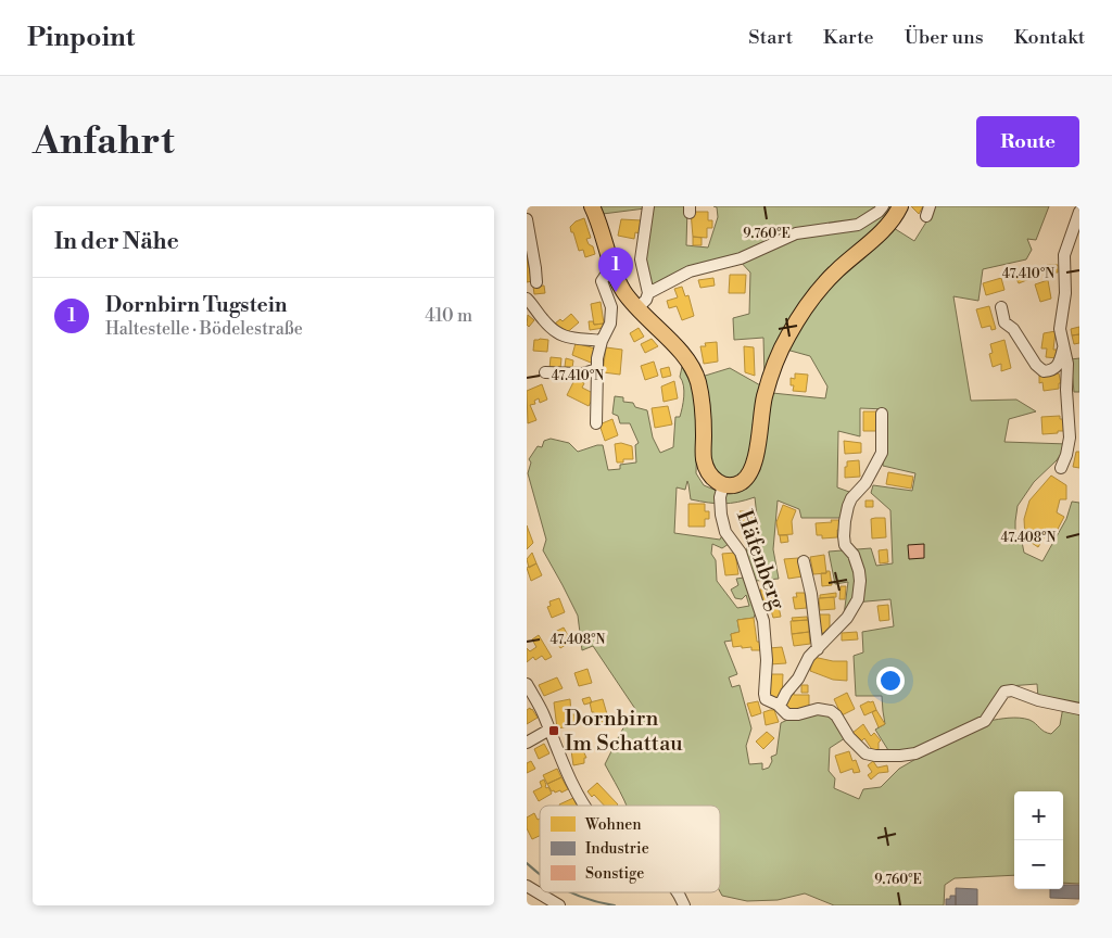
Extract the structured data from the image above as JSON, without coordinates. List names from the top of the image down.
{
  "streets": {
    "street": ["Häfenberg"]
  },
  "places": {
    "transit": ["Dornbirn Im Schattau"]
  },
  "legend": ["Wohnen", "Industrie", "Sonstige"],
  "page": {
    "header": "Pinpoint",
    "nav": [
      "Start",
      "Karte",
      "Über uns",
      "Kontakt"
    ],
    "buttons": "Route",
    "title": "Anfahrt",
    "heading": "In der Nähe",
    "pins": "1",
    "list": [
      {
        "mark": "1",
        "name": "Dornbirn Tugstein",
        "note": "Haltestelle · Bödelestraße",
        "value": "410 m"
      }
    ],
    "map_buttons": ["+", "−"]
  },
  "coordinates": ["9.760°E", "47.410°N", "47.408°N"]
}
